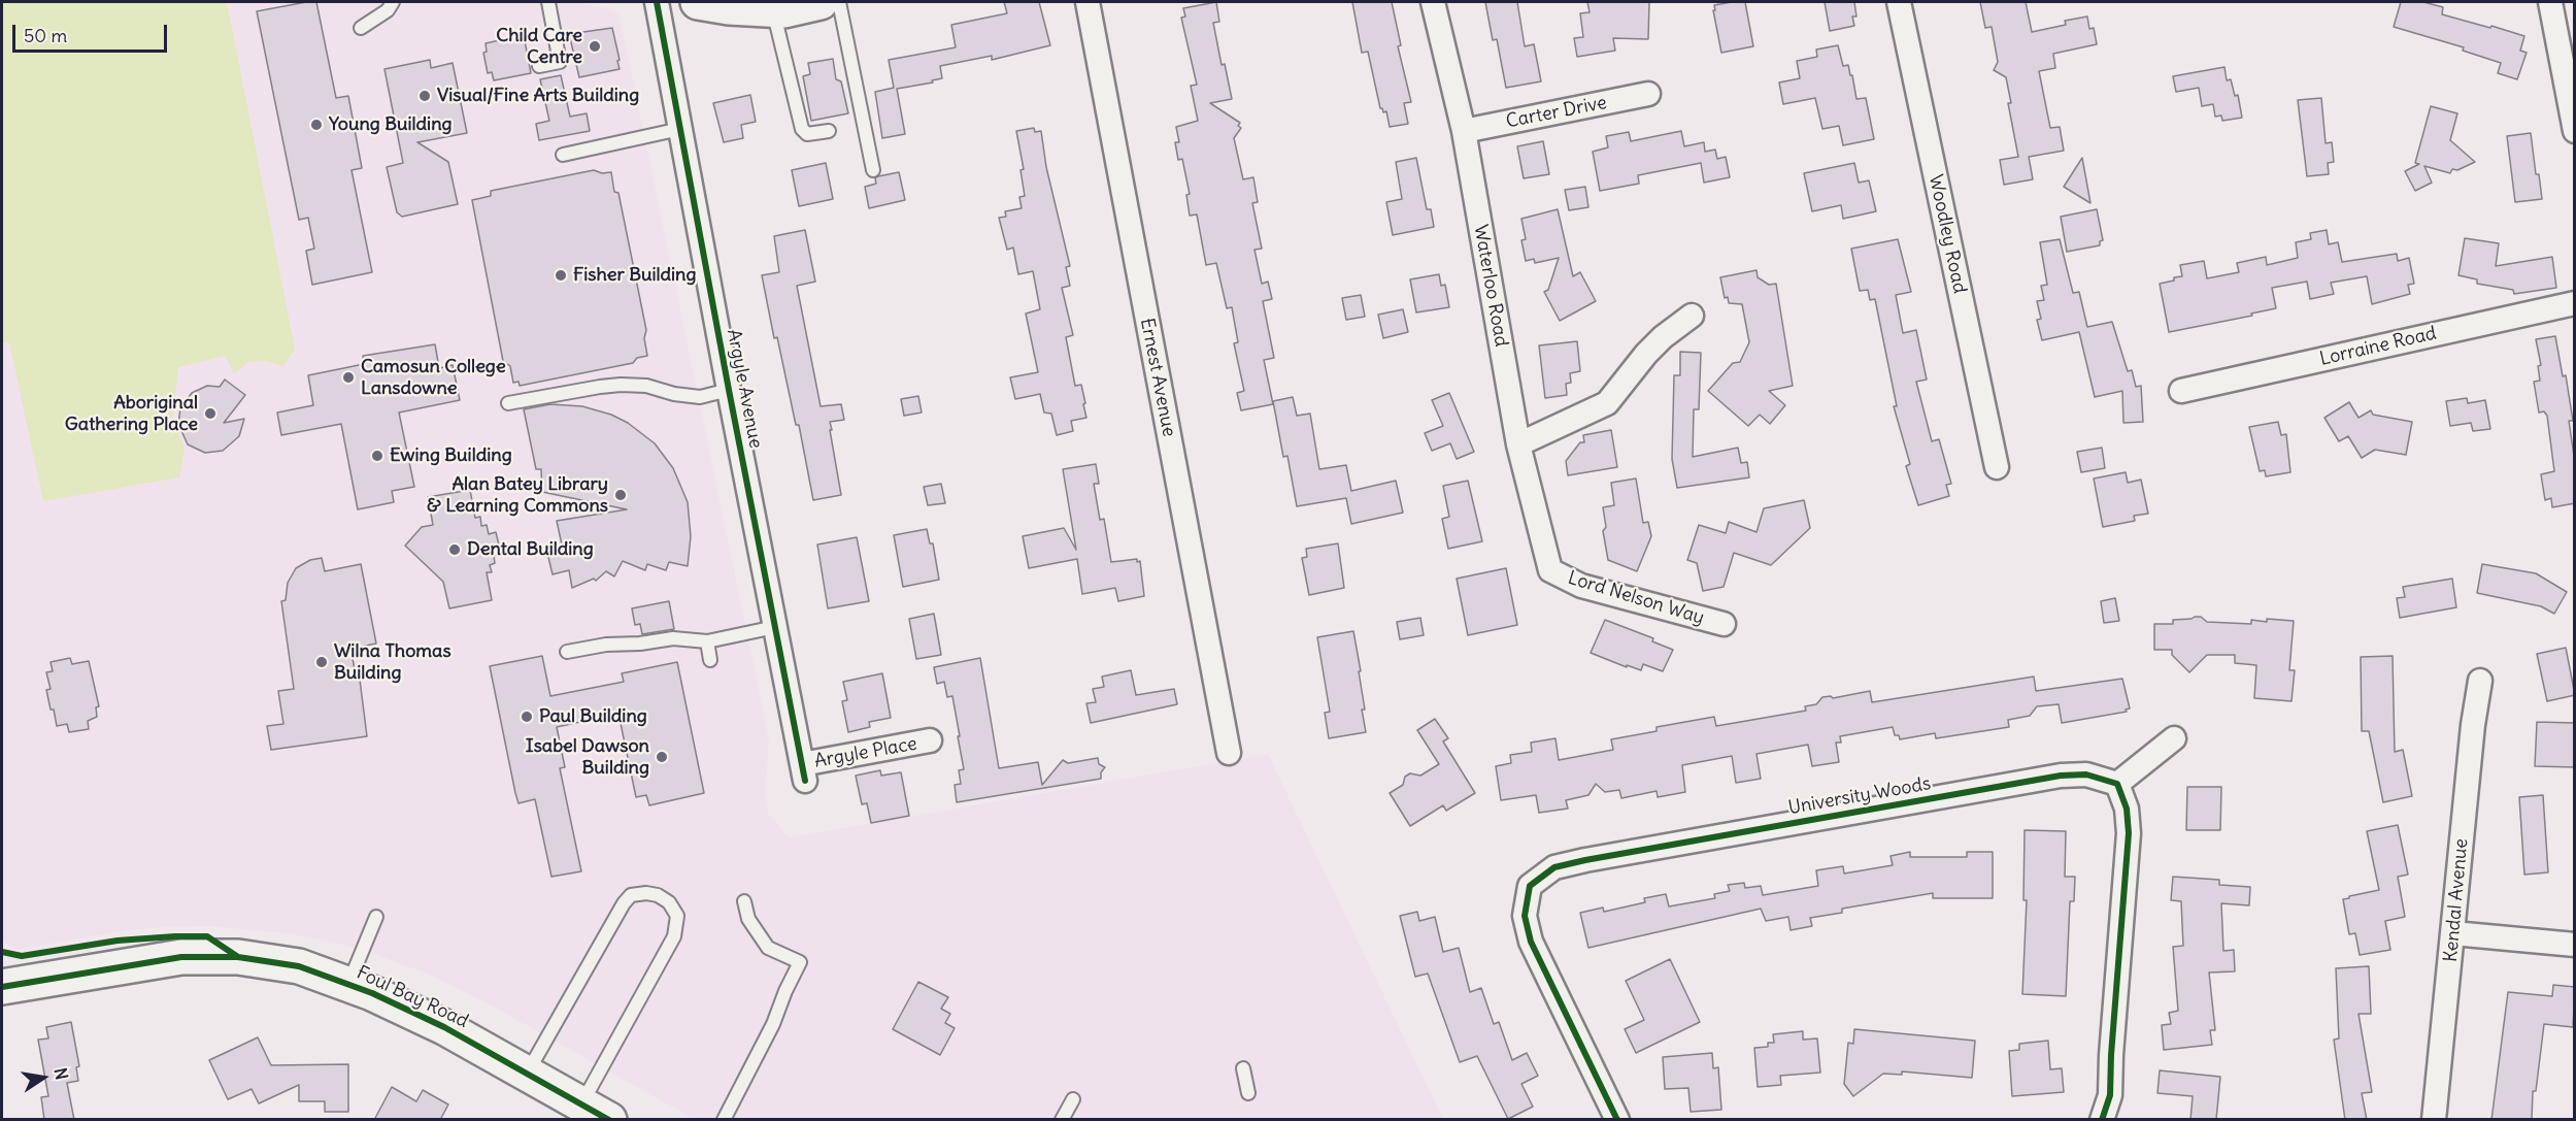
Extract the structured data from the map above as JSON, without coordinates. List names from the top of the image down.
{
  "streets": {
    "main road": ["Foul Bay Road"],
    "street": [
      "Carter Drive",
      "Woodley Road",
      "Waterloo Road",
      "Lorraine Road",
      "Ernest Avenue",
      "Argyle Avenue",
      "Lord Nelson Way",
      "Argyle Place",
      "University Woods",
      "Kendal Avenue"
    ]
  },
  "crossings": [
    ["Carter Drive", "Waterloo Road"],
    ["Waterloo Road", "Lord Nelson Way"],
    ["Argyle Avenue", "Argyle Place"]
  ],
  "places": [
    "Child Care Centre",
    "Visual/Fine Arts Building",
    "Young Building",
    "Fisher Building",
    "Camosun College Lansdowne",
    "Aboriginal Gathering Place",
    "Ewing Building",
    "Alan Batey Library & Learning Commons",
    "Dental Building",
    "Wilna Thomas Building",
    "Paul Building",
    "Isabel Dawson Building"
  ],
  "scale_bar": "50 m",
  "north": "right"
}
